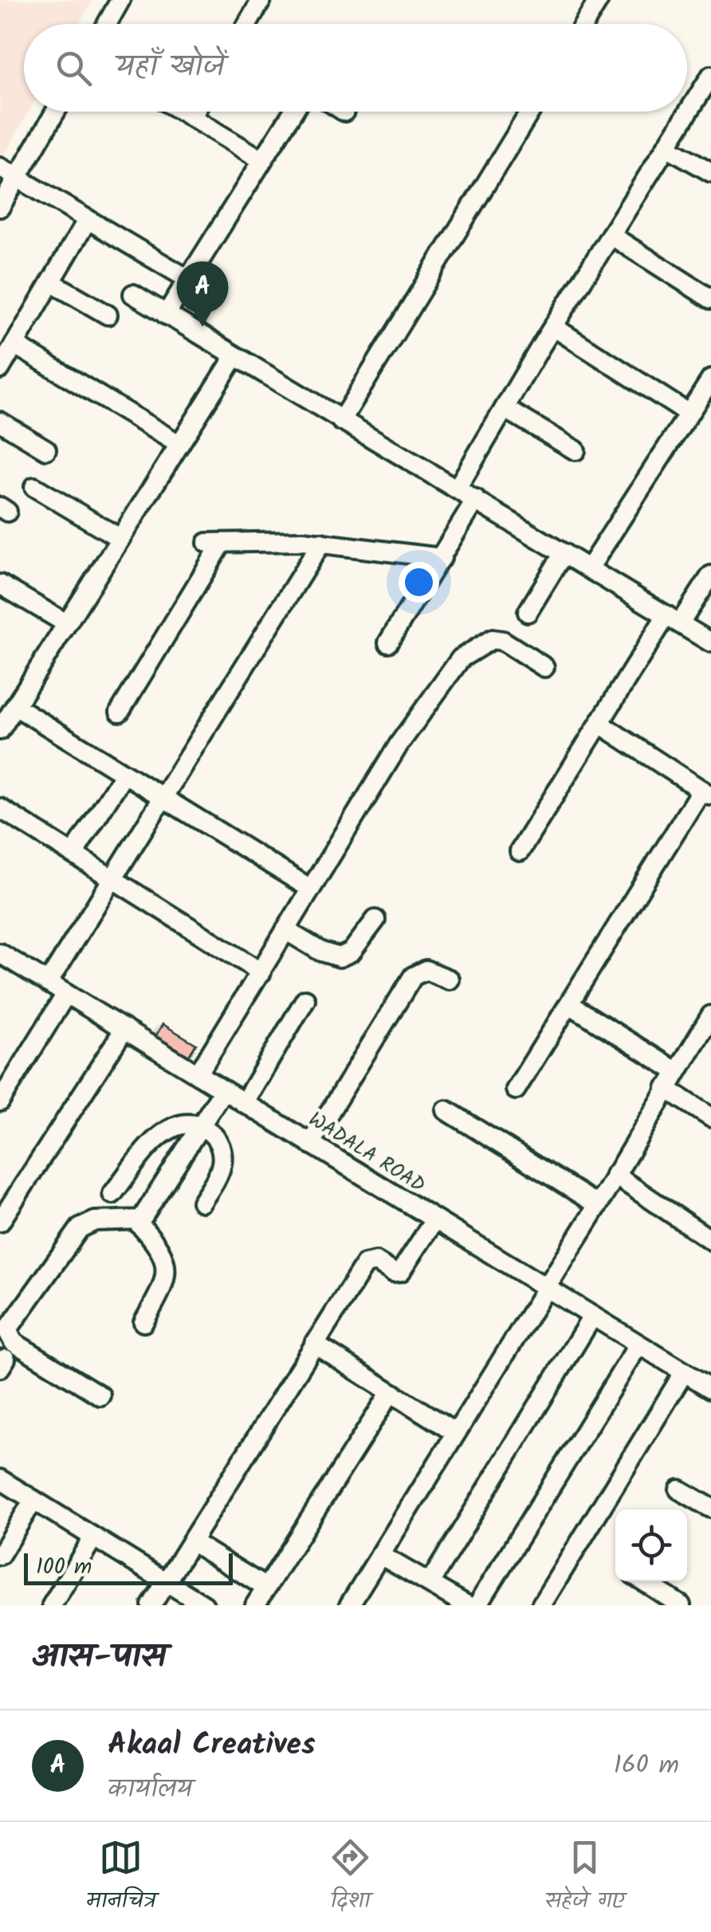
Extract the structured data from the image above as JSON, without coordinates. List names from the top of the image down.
{
  "streets": {
    "street": ["WADALA ROAD"]
  },
  "scale_bar": "100 m",
  "page": {
    "search": "यहाँ खोजें",
    "pins": "A",
    "scale": "100 m",
    "heading": "आस-पास",
    "list": [
      {
        "mark": "A",
        "name": "Akaal Creatives",
        "note": "कार्यालय",
        "value": "160 m"
      }
    ],
    "nav": ["मानचित्र", "दिशा", "सहेजे गए"]
  }
}
